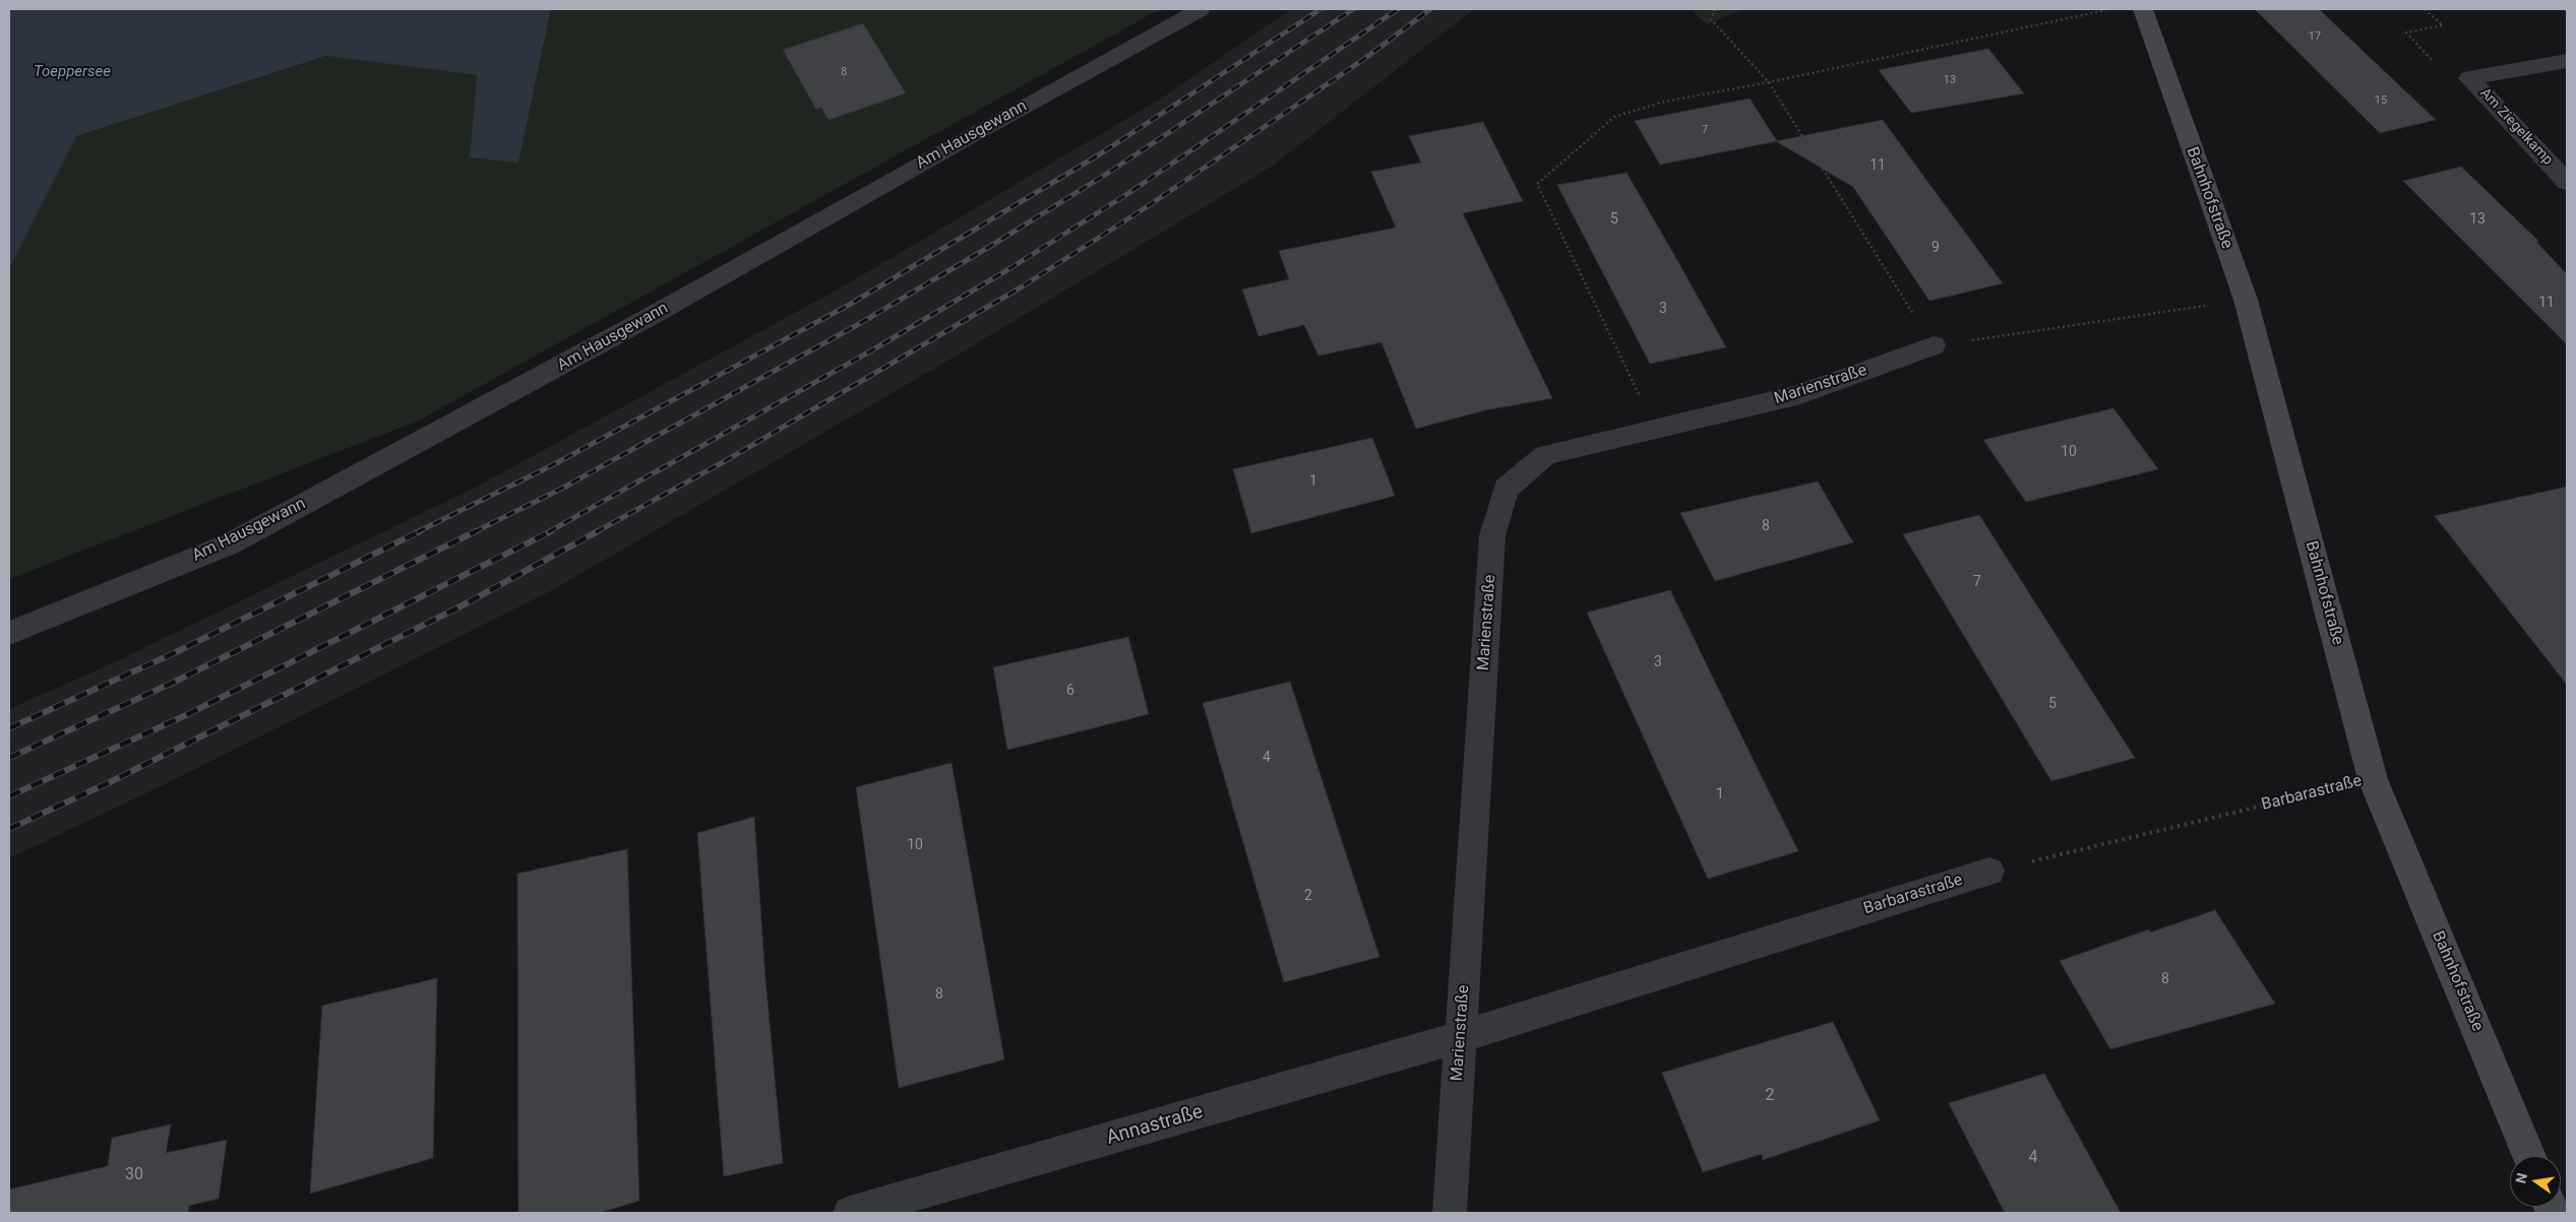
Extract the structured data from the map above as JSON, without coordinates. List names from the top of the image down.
{
  "streets": {
    "main road": ["Bahnhofstraße"],
    "street": [
      "Am Ziegelkamp",
      "Am Hausgewann",
      "Marienstraße",
      "Barbarastraße",
      "Annastraße"
    ]
  },
  "crossings": [
    ["Bahnhofstraße", "Barbarastraße"],
    ["Marienstraße", "Barbarastraße"],
    ["Marienstraße", "Annastraße"],
    ["Barbarastraße", "Annastraße"]
  ],
  "water": ["Toeppersee"],
  "house_numbers": [
    "17",
    "8",
    "13",
    "15",
    "7",
    "11",
    "5",
    "13",
    "9",
    "11",
    "3",
    "10",
    "1",
    "8",
    "7",
    "3",
    "6",
    "5",
    "4",
    "1",
    "10",
    "2",
    "8",
    "8",
    "2",
    "4",
    "30"
  ],
  "north": "left"
}
